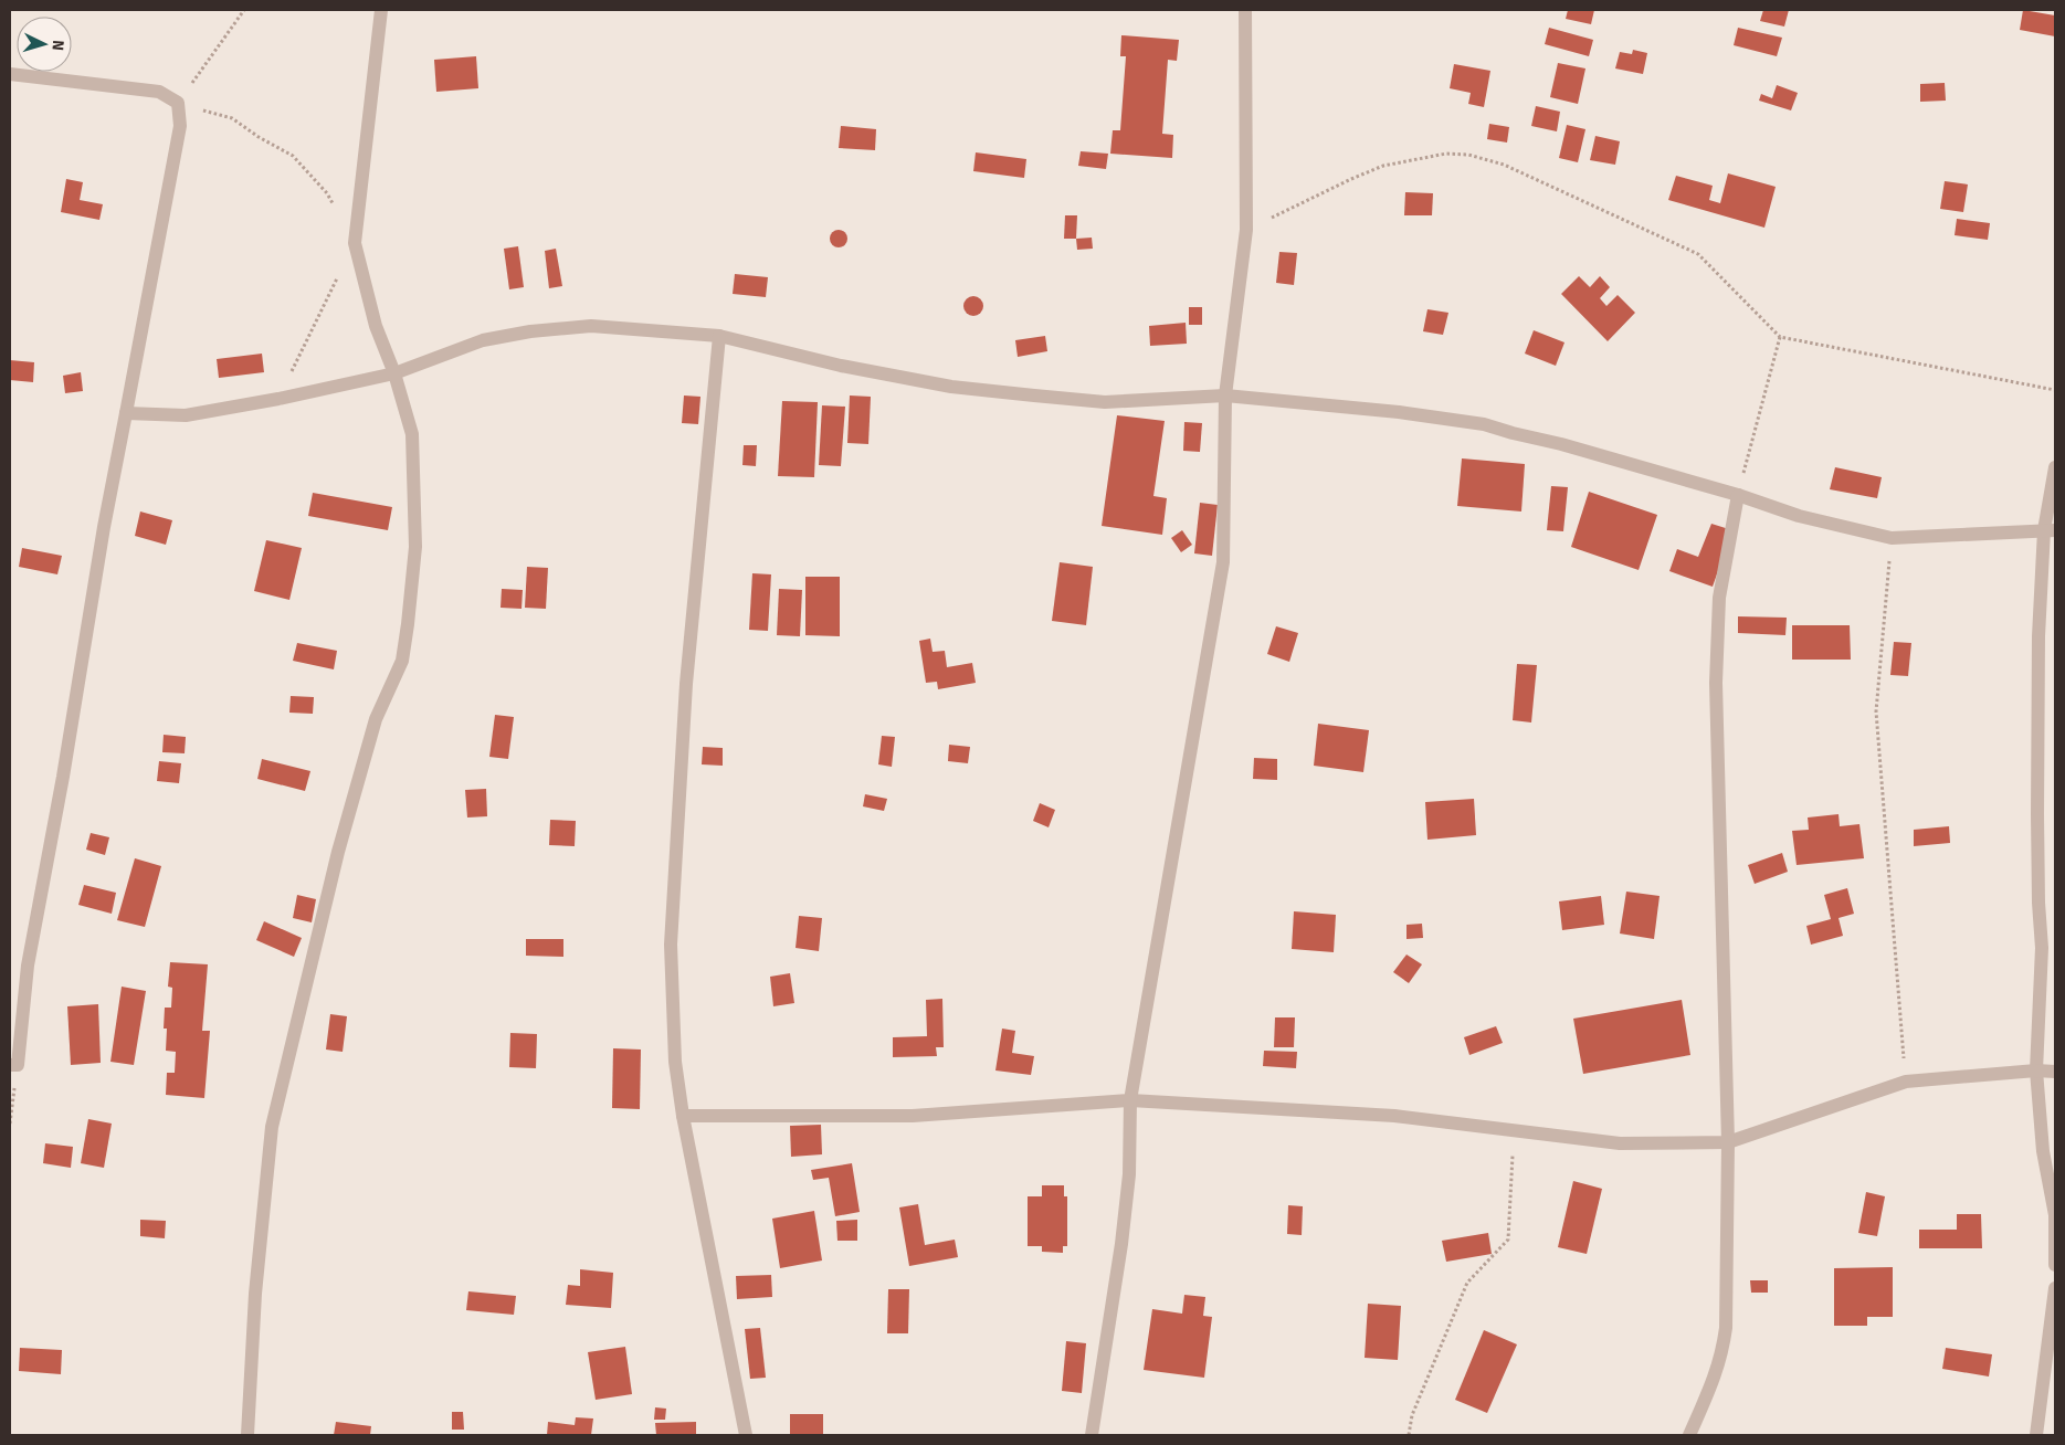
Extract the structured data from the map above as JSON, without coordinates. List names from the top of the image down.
{
  "north": "right"
}
